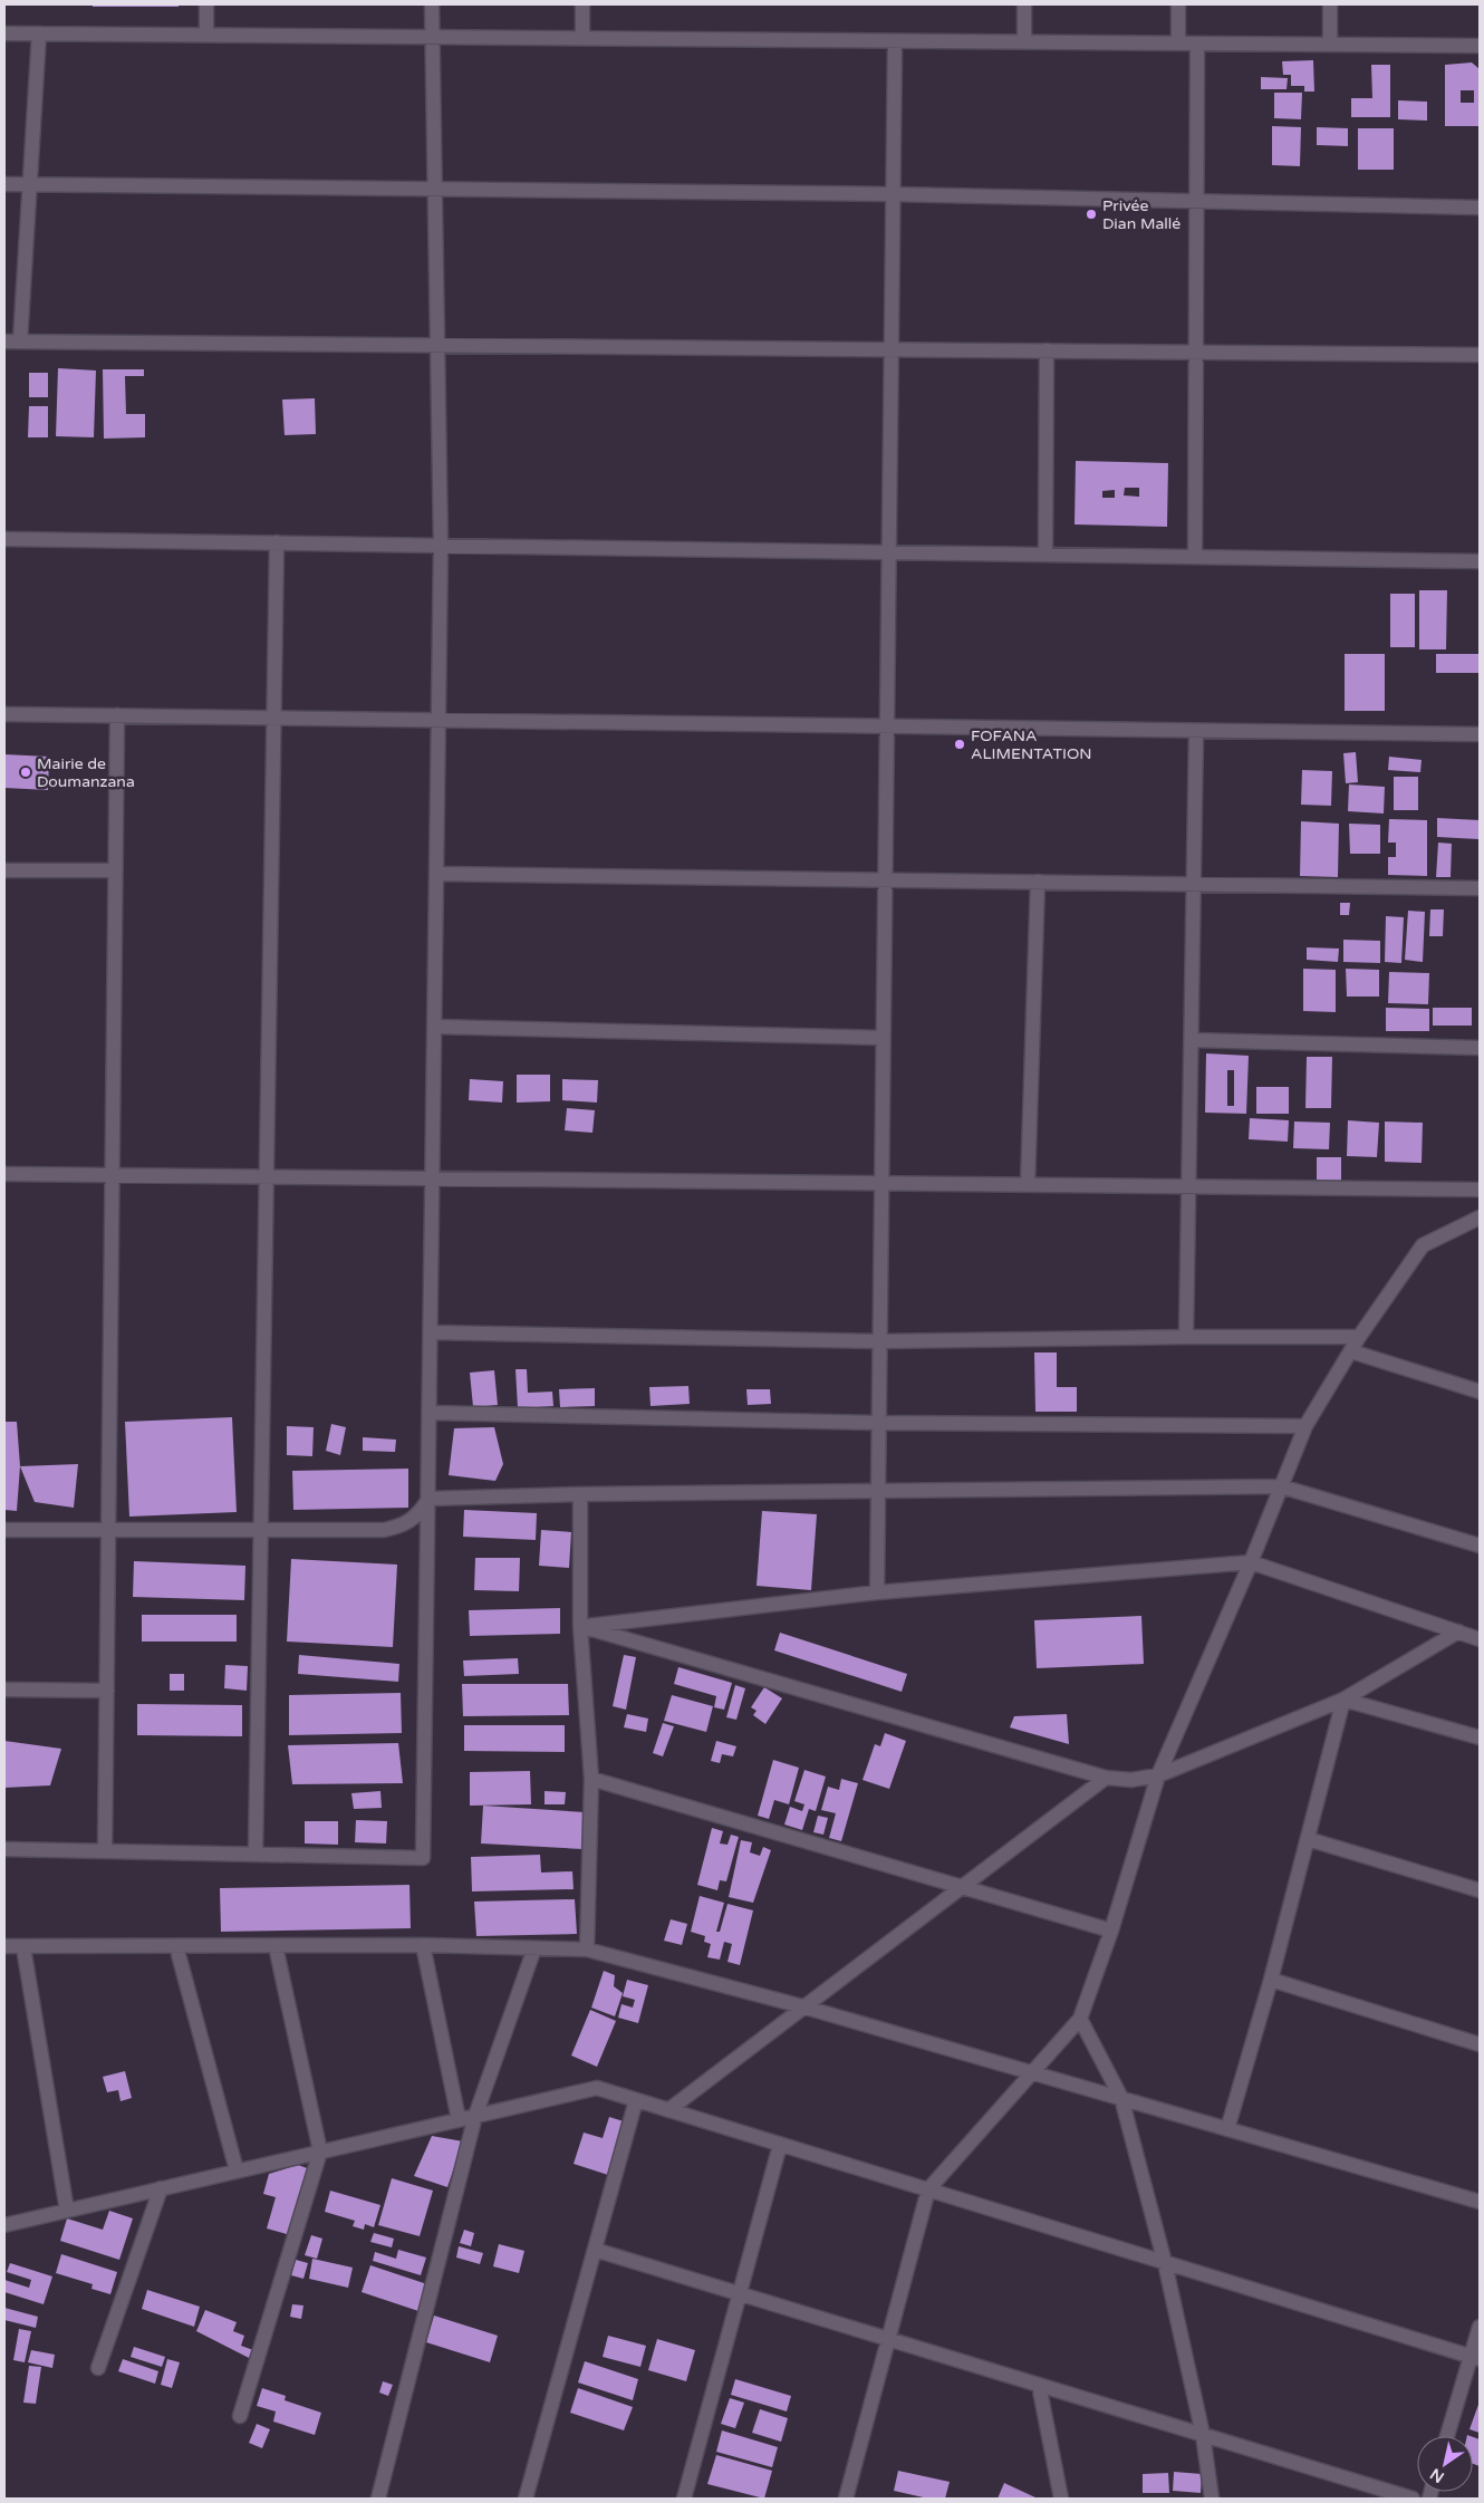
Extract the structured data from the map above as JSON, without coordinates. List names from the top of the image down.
{
  "places": ["Privée Dian Mallé", "FOFANA ALIMENTATION", "Mairie de Doumanzana"],
  "north": "bottom left"
}
